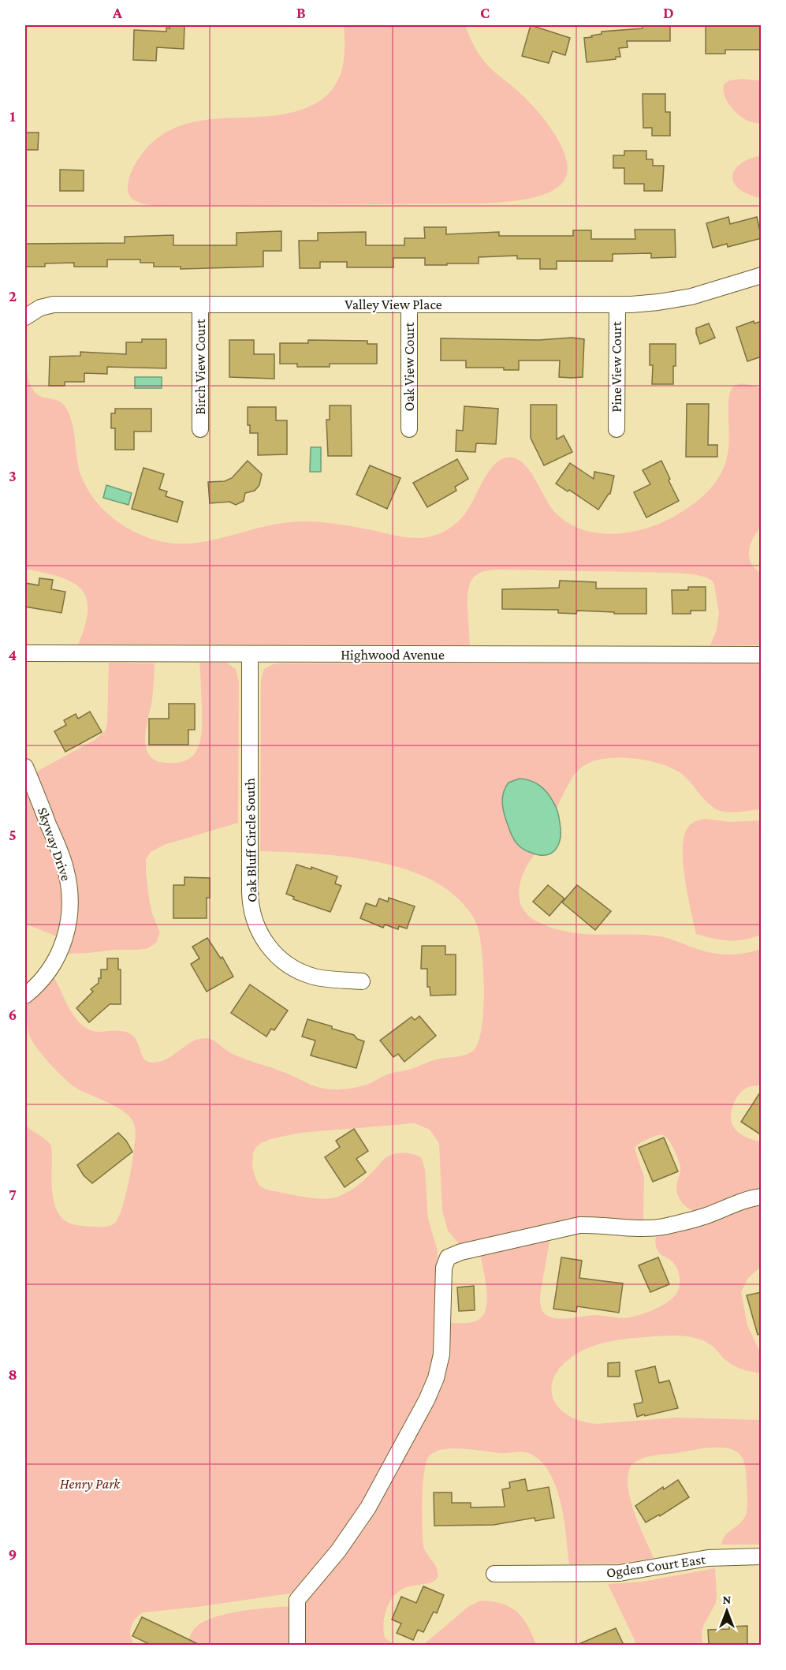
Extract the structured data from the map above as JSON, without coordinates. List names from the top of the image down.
{
  "streets": {
    "street": [
      "Valley View Place",
      "Birch View Court",
      "Oak View Court",
      "Pine View Court",
      "Highwood Avenue",
      "Oak Bluff Circle South",
      "Skyway Drive",
      "Ogden Court East"
    ]
  },
  "crossings": [
    ["Valley View Place", "Birch View Court"],
    ["Valley View Place", "Oak View Court"],
    ["Valley View Place", "Pine View Court"],
    ["Highwood Avenue", "Oak Bluff Circle South"]
  ],
  "parks": ["Henry Park"],
  "north": "top",
  "grid": {
    "columns": [
      "A",
      "B",
      "C",
      "D"
    ],
    "rows": [
      "1",
      "2",
      "3",
      "4",
      "5",
      "6",
      "7",
      "8",
      "9"
    ]
  }
}
